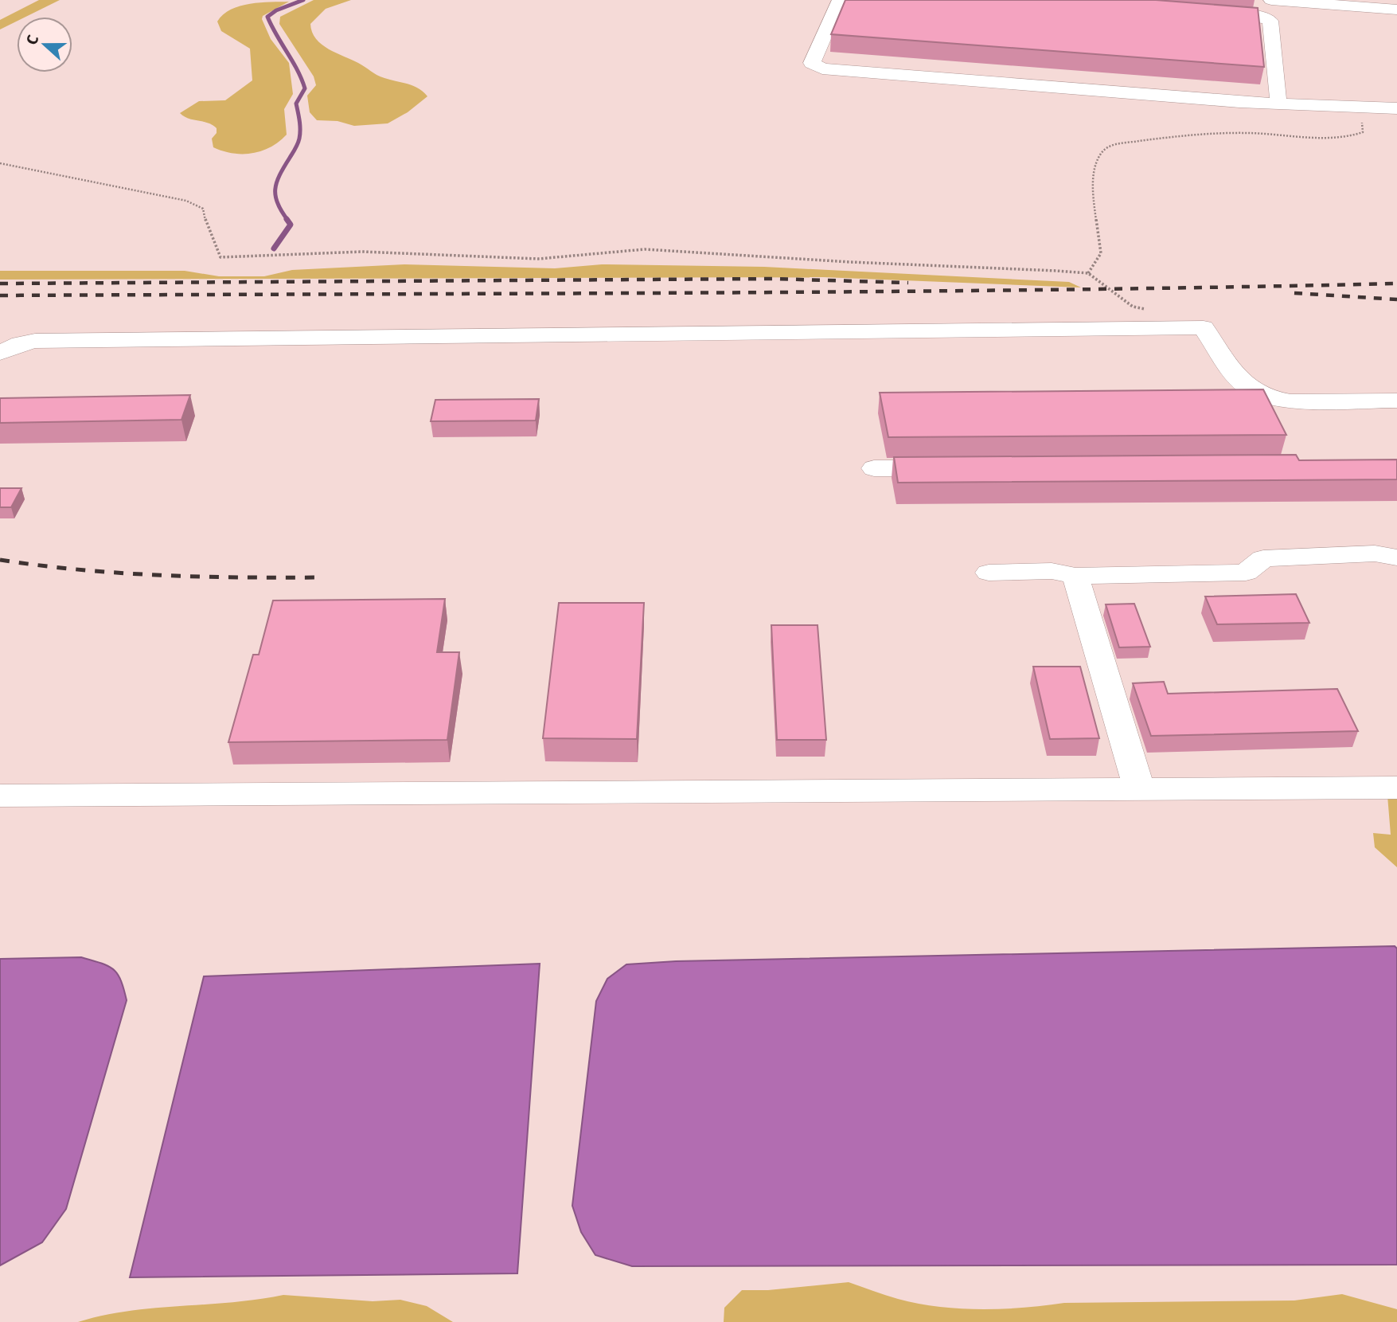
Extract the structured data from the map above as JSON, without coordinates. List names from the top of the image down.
{
  "north": "left"
}
